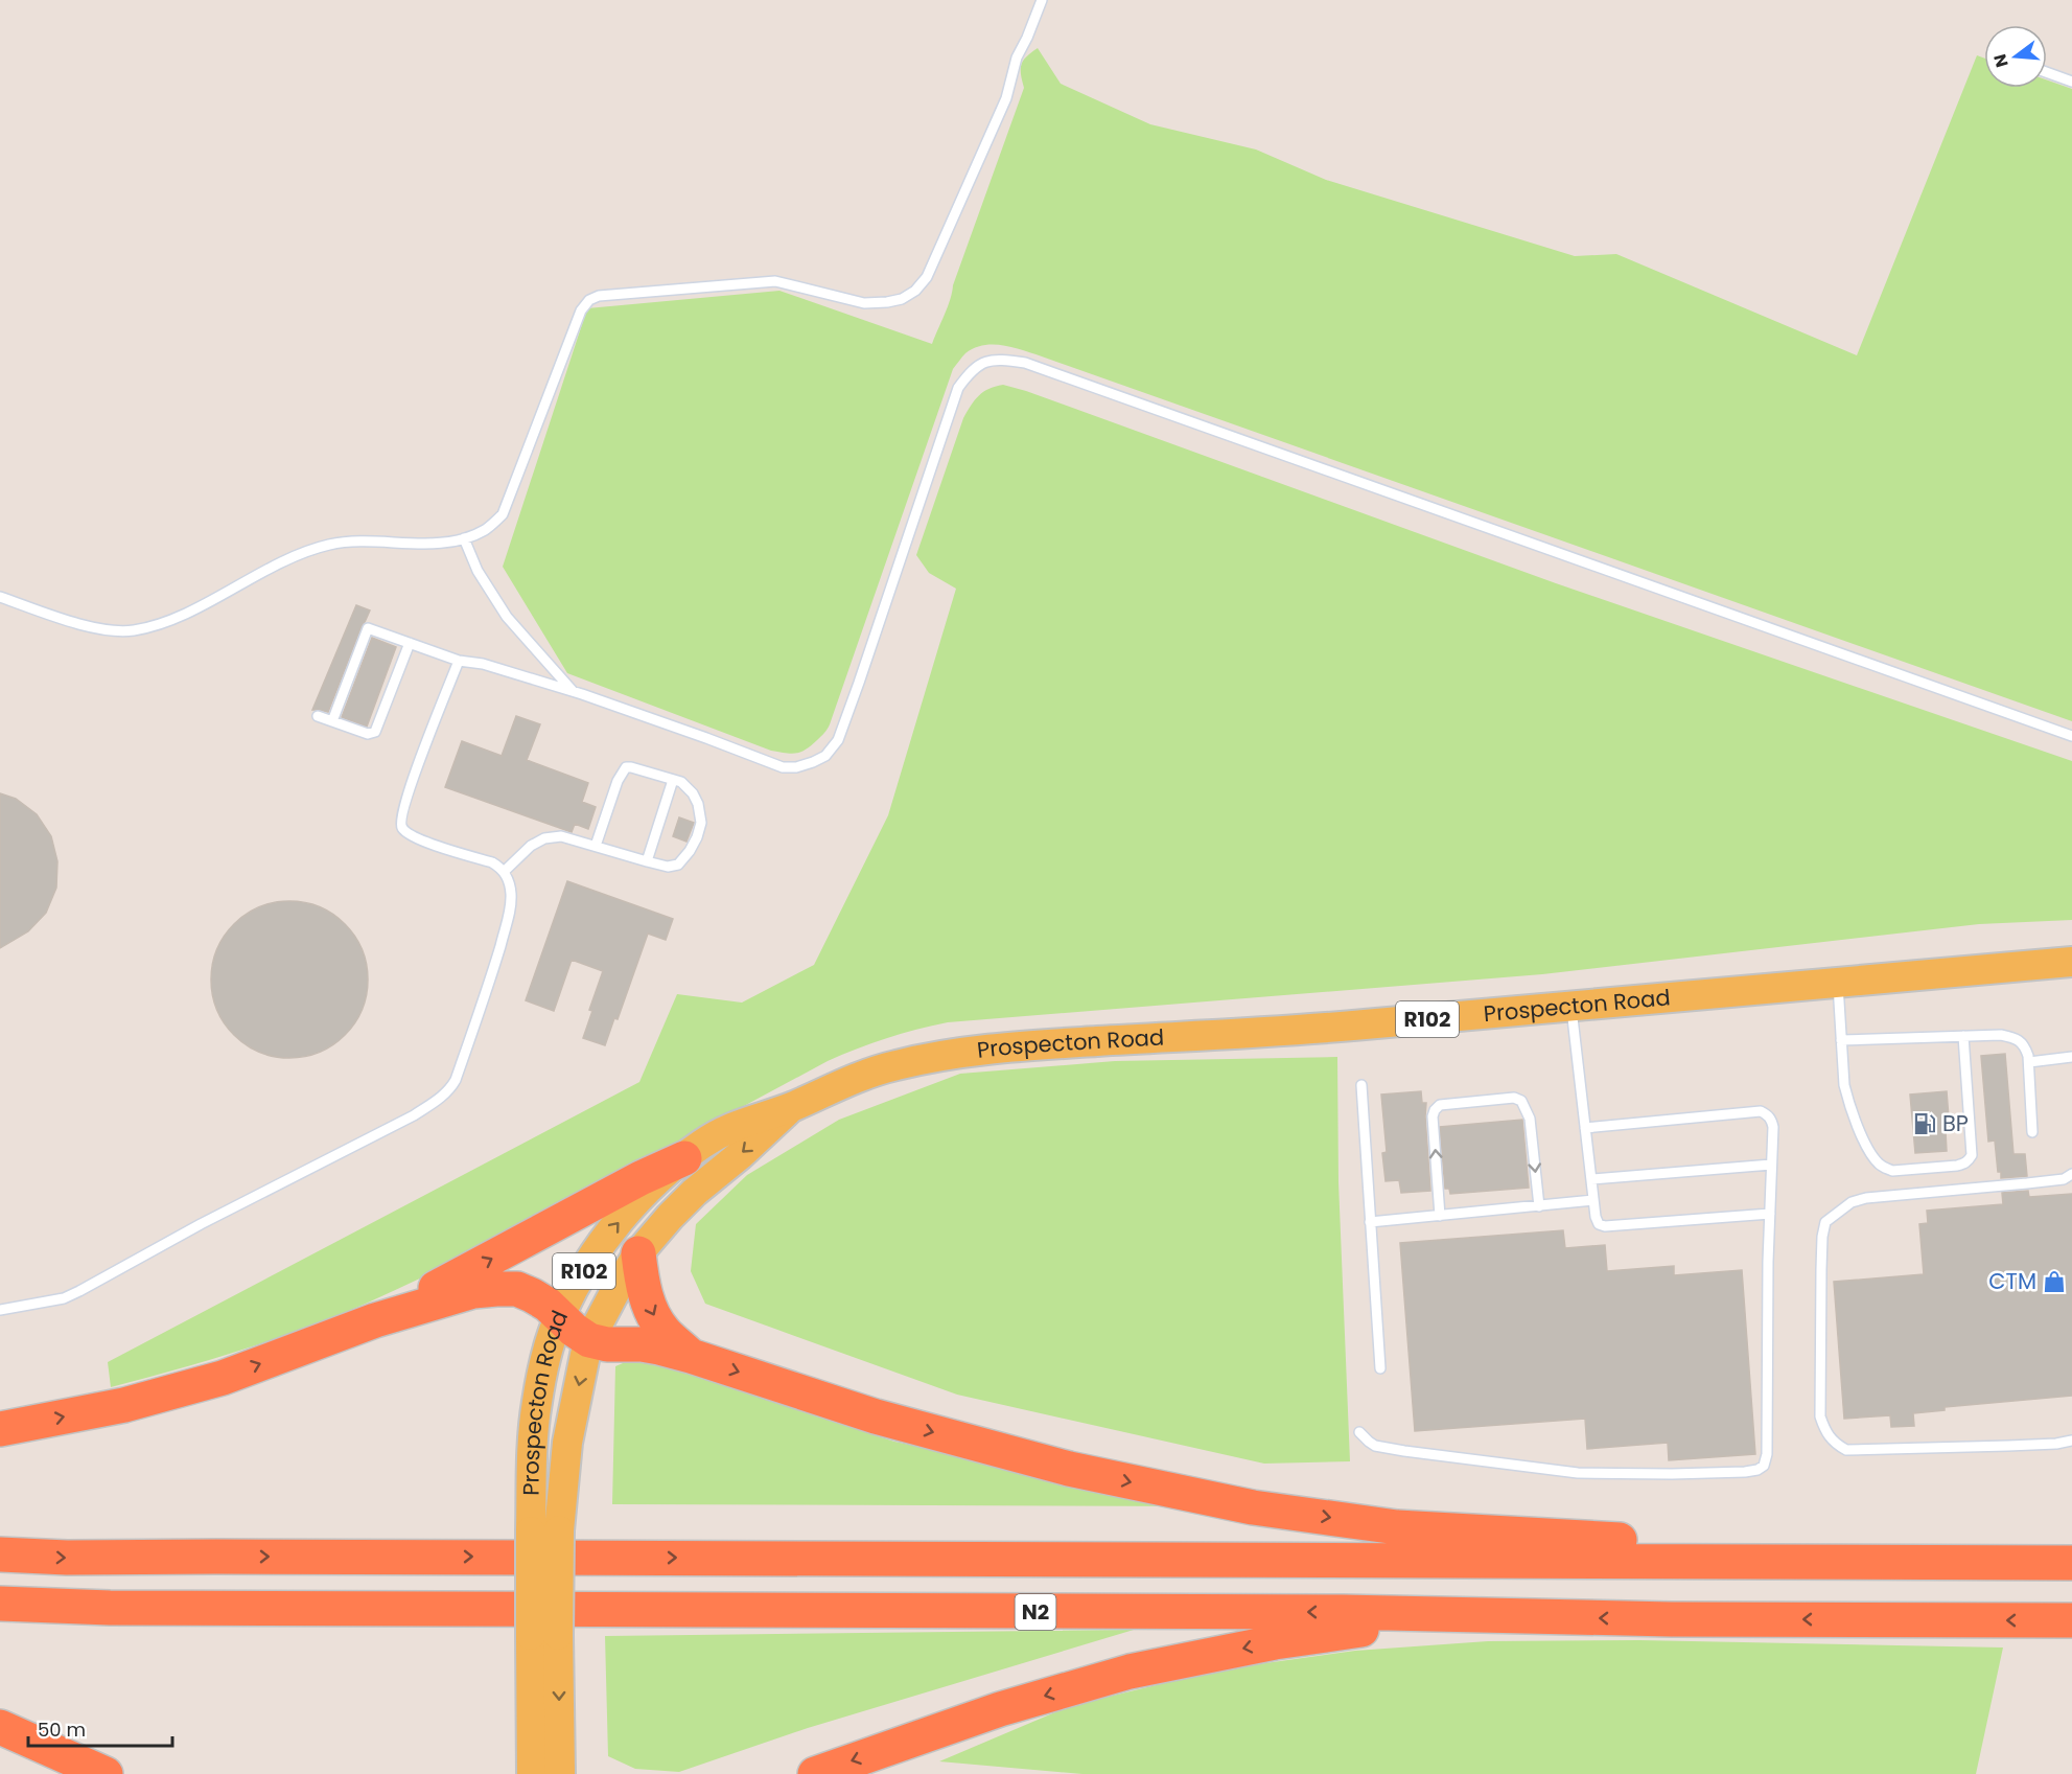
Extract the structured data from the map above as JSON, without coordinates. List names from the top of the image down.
{
  "streets": {
    "highway": ["N2"],
    "main road": ["Prospecton Road", "R102"]
  },
  "places": {
    "fuel station": ["BP"],
    "shop": ["CTM"]
  },
  "scale_bar": "50 m",
  "north": "left"
}
